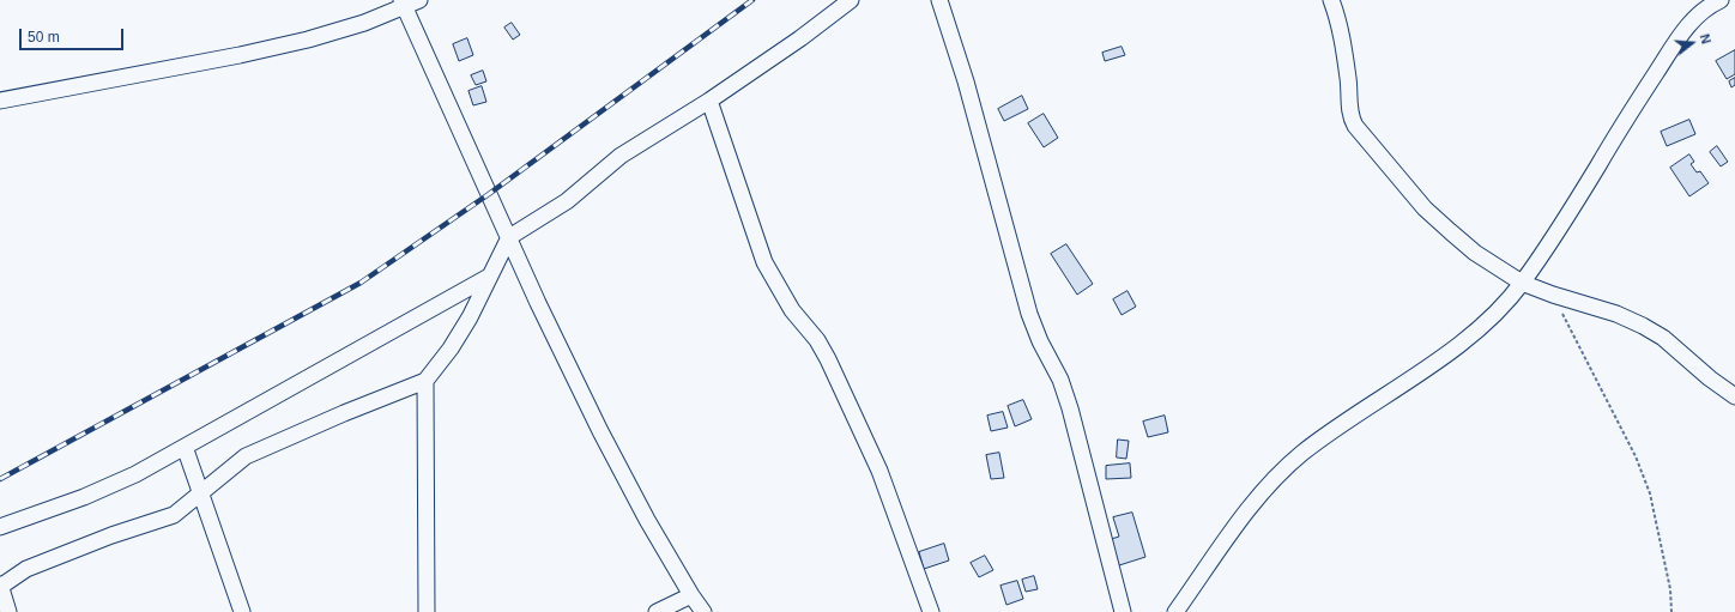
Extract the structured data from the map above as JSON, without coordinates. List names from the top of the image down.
{
  "scale_bar": "50 m",
  "north": "right"
}
